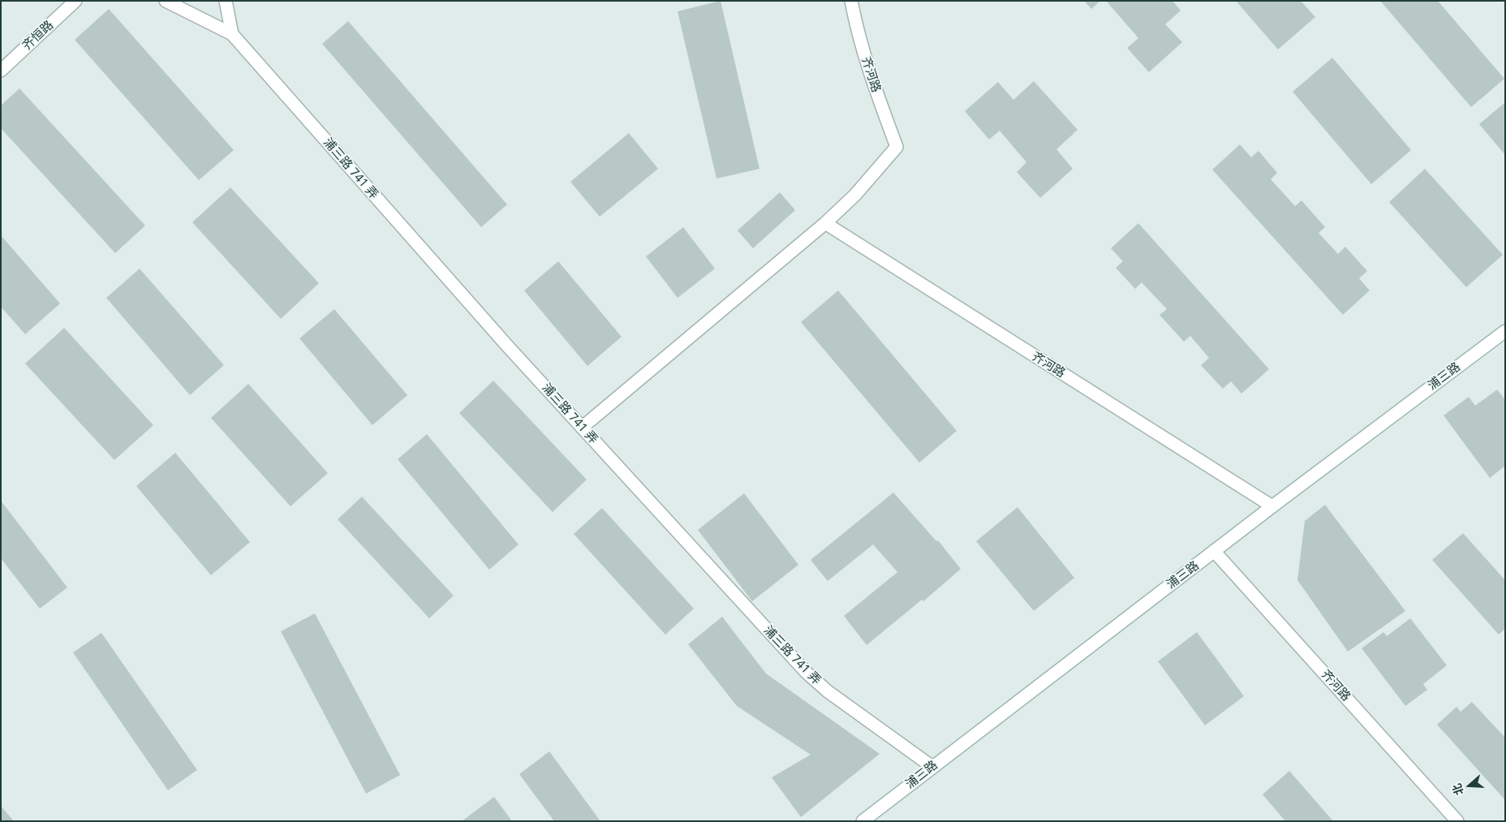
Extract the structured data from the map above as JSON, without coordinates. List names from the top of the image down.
{
  "streets": {
    "street": [
      "齐恒路",
      "齐河路",
      "浦三路 741 弄",
      "浦三路"
    ]
  },
  "crossings": [
    ["齐河路", "浦三路"],
    ["浦三路 741 弄", "浦三路"]
  ],
  "north": "left"
}
